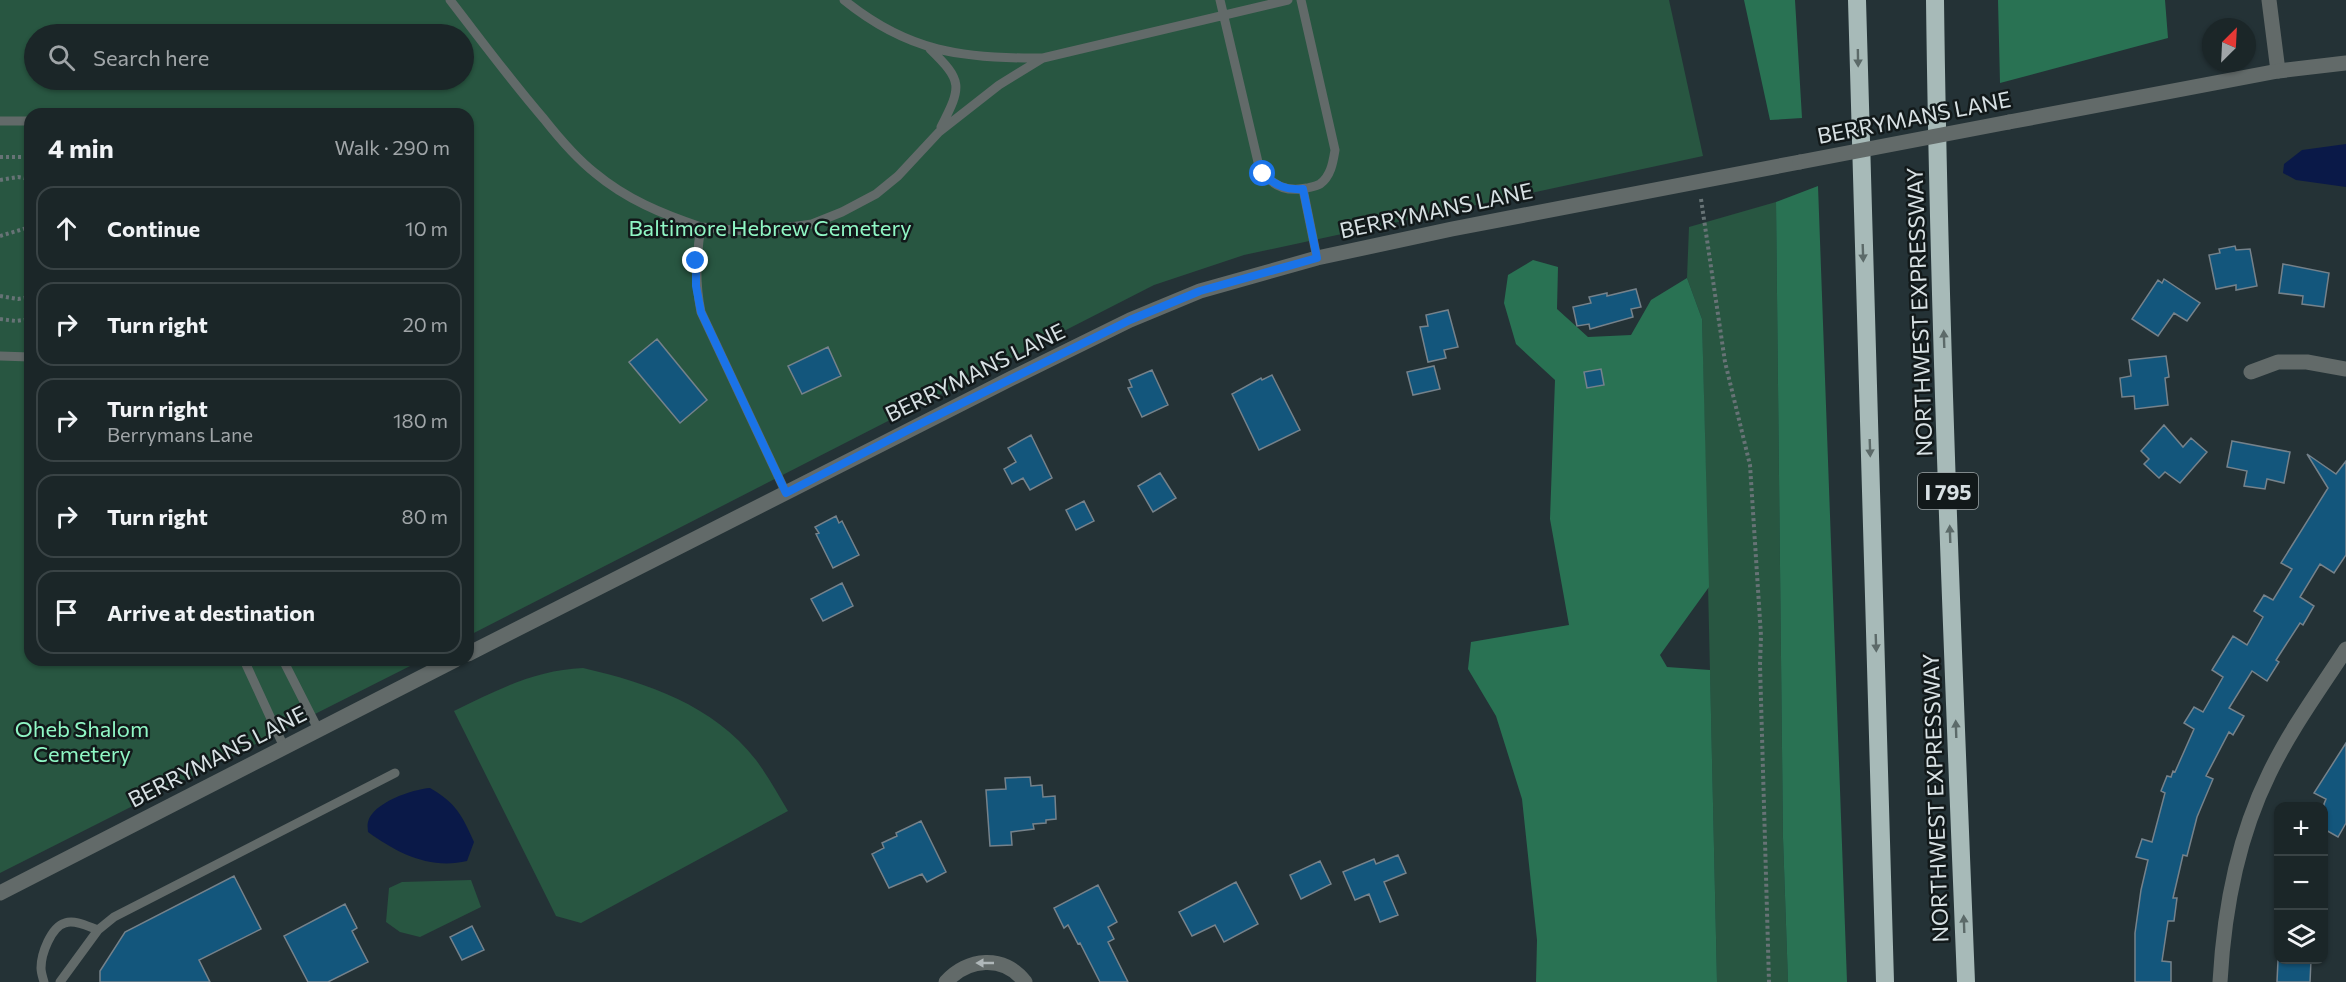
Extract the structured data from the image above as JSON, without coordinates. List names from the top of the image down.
{
  "streets": {
    "highway": ["NORTHWEST EXPRESSWAY", "I 795"],
    "street": ["BERRYMANS LANE"]
  },
  "parks": ["Baltimore Hebrew Cemetery", "Oheb Shalom Cemetery"],
  "north": "top right",
  "page": {
    "search": "Search here",
    "heading": ["4 min", "Walk · 290 m"],
    "list": [
      ["Continue", "10 m"],
      ["Turn right", "20 m"],
      ["Turn right", "Berrymans Lane", "180 m"],
      ["Turn right", "80 m"],
      "Arrive at destination"
    ],
    "map_buttons": ["+", "−"]
  }
}
